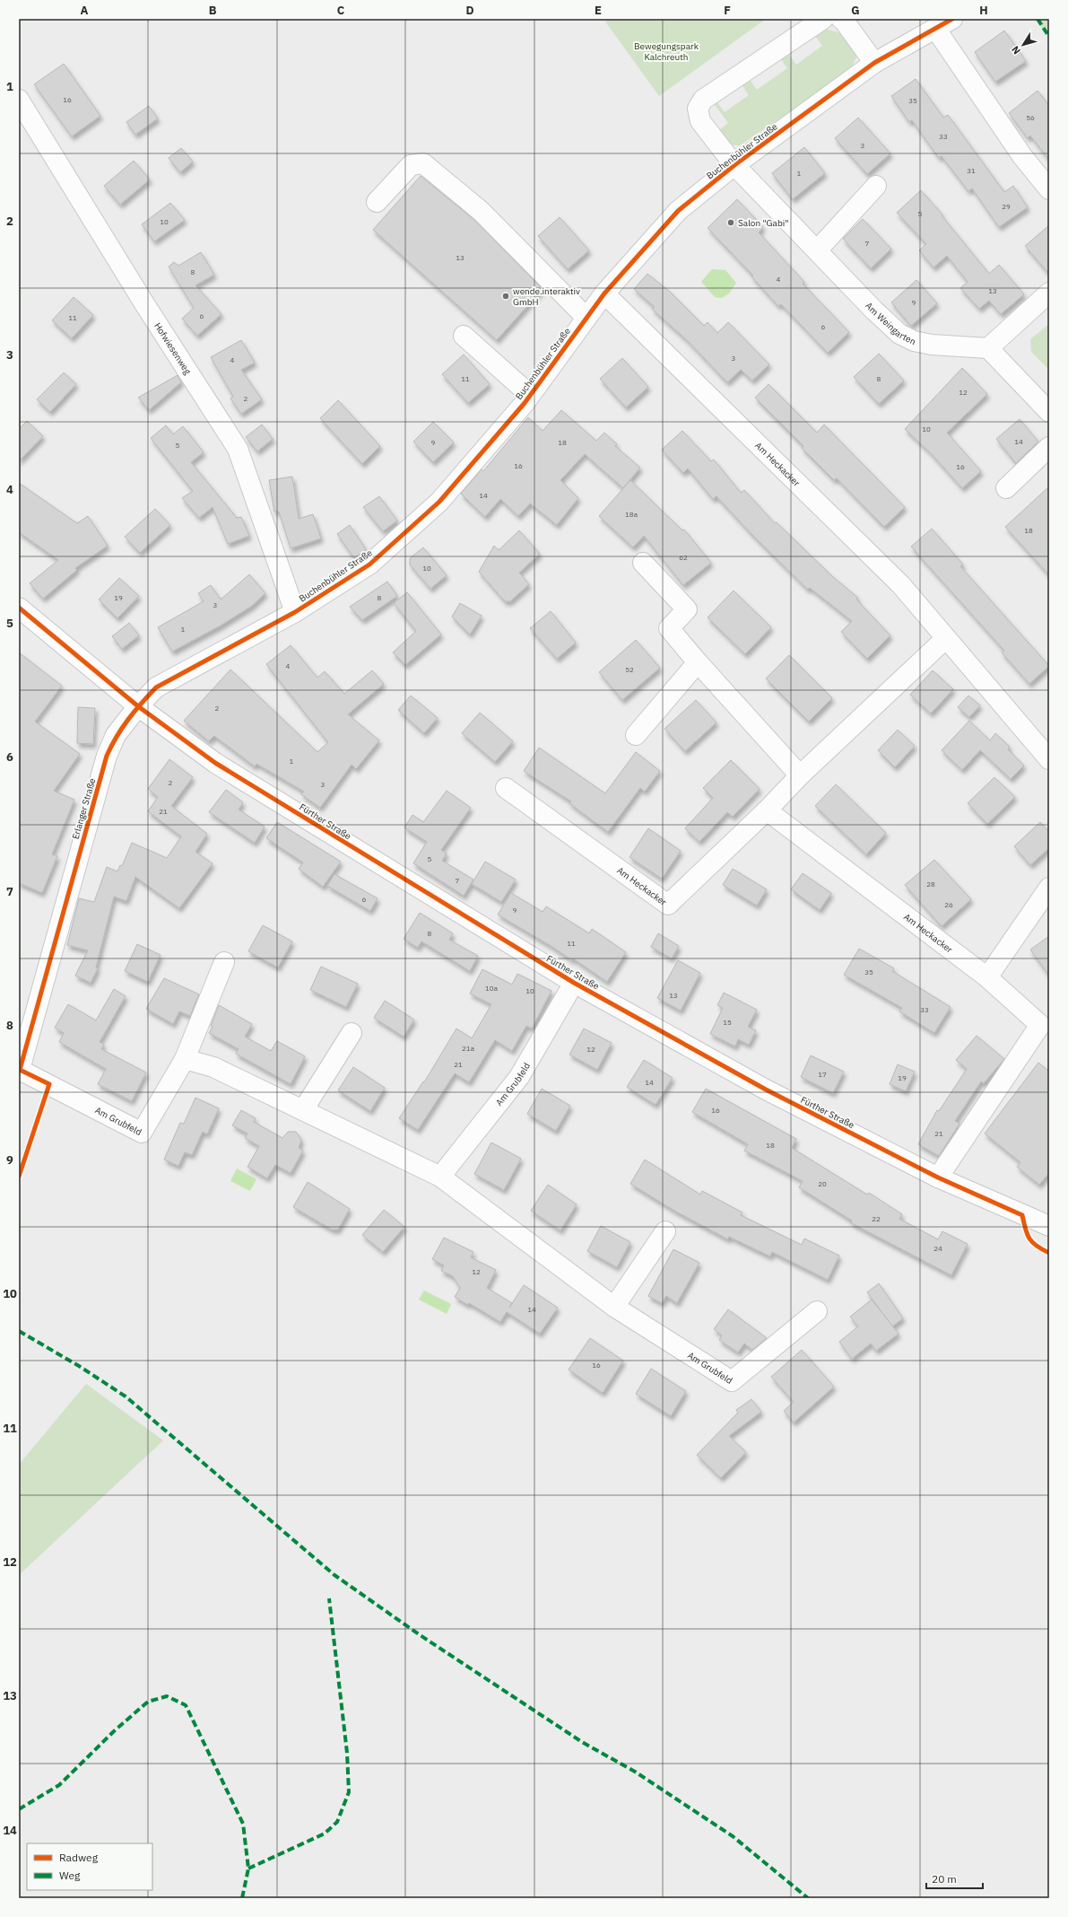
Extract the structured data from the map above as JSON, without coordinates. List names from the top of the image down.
{
  "streets": {
    "street": [
      "Buchenbühler Straße",
      "Am Weingarten",
      "Hofwiesenweg",
      "Am Heckacker",
      "Erlanger Straße",
      "Fürther Straße",
      "Am Grubfeld"
    ]
  },
  "crossings": [
    ["Buchenbühler Straße", "Am Weingarten"],
    ["Buchenbühler Straße", "Hofwiesenweg"],
    ["Buchenbühler Straße", "Am Heckacker"],
    ["Buchenbühler Straße", "Erlanger Straße"],
    ["Buchenbühler Straße", "Fürther Straße"],
    ["Am Heckacker", "Fürther Straße"],
    ["Erlanger Straße", "Fürther Straße"],
    ["Erlanger Straße", "Am Grubfeld"],
    ["Fürther Straße", "Am Grubfeld"]
  ],
  "parks": ["Bewegungspark Kalchreuth"],
  "places": ["Salon \"Gabi\"", "wende.interaktiv GmbH"],
  "house_numbers": [
    "16",
    "35",
    "56",
    "33",
    "3",
    "31",
    "1",
    "29",
    "5",
    "10",
    "7",
    "13",
    "8",
    "4",
    "13",
    "9",
    "6",
    "11",
    "6",
    "3",
    "4",
    "11",
    "8",
    "12",
    "2",
    "10",
    "14",
    "9",
    "18",
    "5",
    "16",
    "16",
    "14",
    "18a",
    "18",
    "62",
    "10",
    "19",
    "8",
    "3",
    "1",
    "4",
    "52",
    "2",
    "1",
    "2",
    "3",
    "21",
    "5",
    "7",
    "28",
    "6",
    "26",
    "9",
    "8",
    "11",
    "35",
    "10a",
    "10",
    "13",
    "33",
    "15",
    "21a",
    "12",
    "21",
    "17",
    "19",
    "14",
    "16",
    "21",
    "18",
    "20",
    "22",
    "24",
    "12",
    "14",
    "16"
  ],
  "legend": ["Radweg", "Weg"],
  "scale_bar": "20 m",
  "north": "bottom left",
  "grid": {
    "columns": [
      "A",
      "B",
      "C",
      "D",
      "E",
      "F",
      "G",
      "H"
    ],
    "rows": [
      "1",
      "2",
      "3",
      "4",
      "5",
      "6",
      "7",
      "8",
      "9",
      "10",
      "11",
      "12",
      "13",
      "14"
    ]
  }
}
